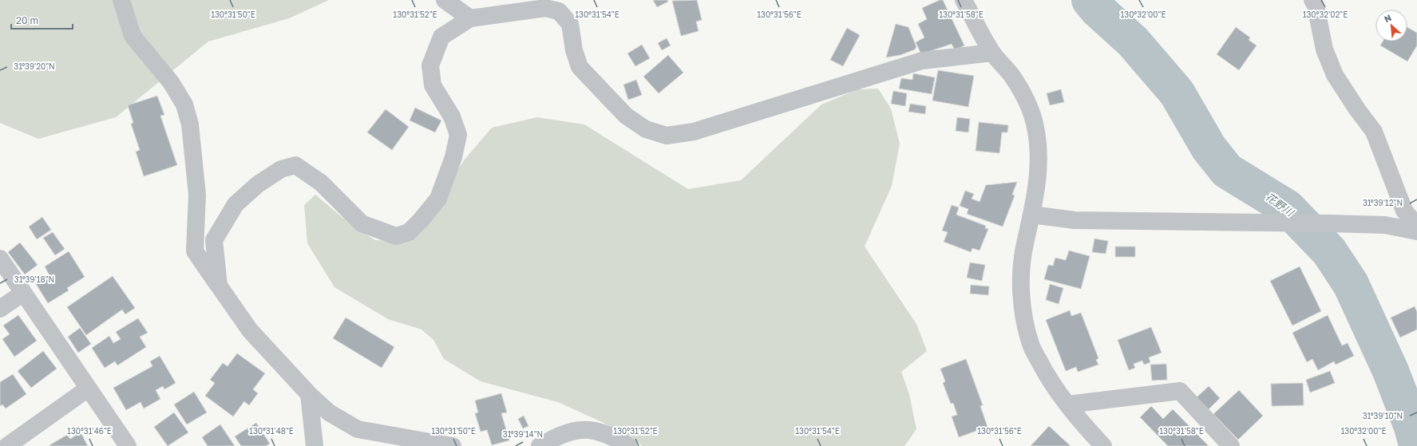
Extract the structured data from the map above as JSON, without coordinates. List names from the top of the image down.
{
  "water": ["花野川"],
  "scale_bar": "20 m",
  "north": "top left",
  "coordinates": [
    "130°31'50\"E",
    "130°31'52\"E",
    "130°31'54\"E",
    "130°31'56\"E",
    "130°31'58\"E",
    "130°32'00\"E",
    "130°32'02\"E",
    "31°39'20\"N",
    "31°39'12\"N",
    "31°39'18\"N",
    "31°39'10\"N",
    "130°31'46\"E",
    "130°31'48\"E",
    "31°39'14\"N"
  ]
}
